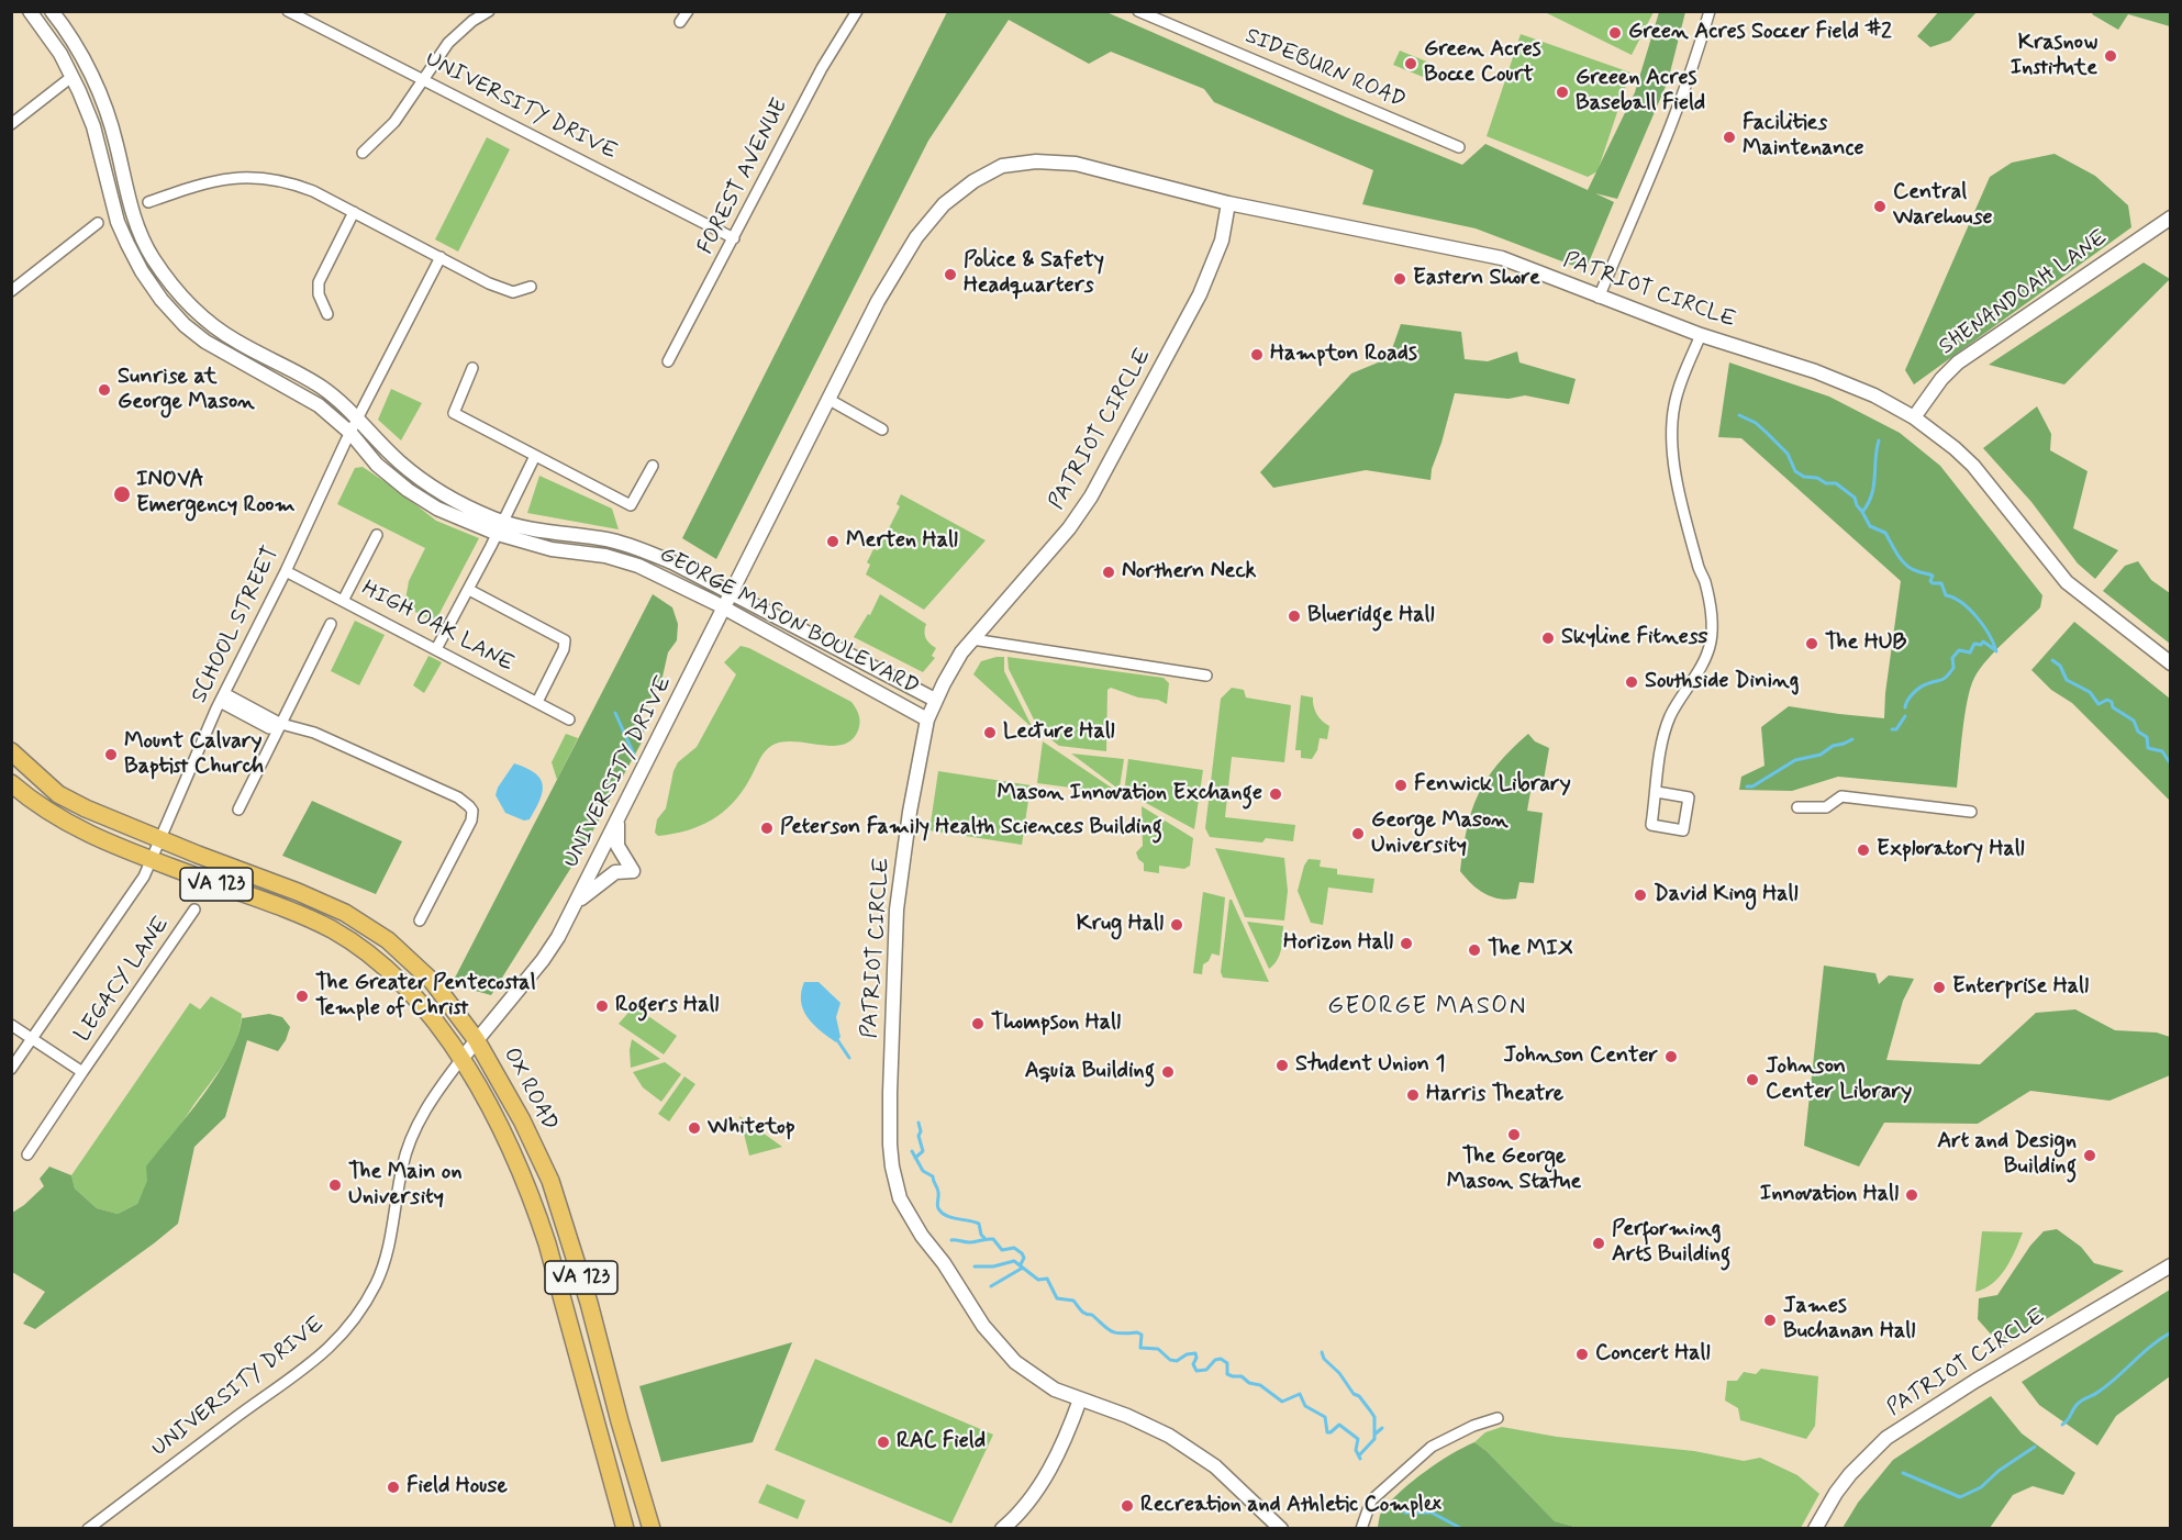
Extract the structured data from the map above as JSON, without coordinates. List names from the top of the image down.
{
  "streets": {
    "main road": ["VA 123", "OX ROAD"],
    "street": [
      "SIDEBURN ROAD",
      "UNIVERSITY DRIVE",
      "FOREST AVENUE",
      "PATRIOT CIRCLE",
      "SHENANDOAH LANE",
      "GEORGE MASON BOULEVARD",
      "SCHOOL STREET",
      "HIGH OAK LANE",
      "LEGACY LANE"
    ]
  },
  "crossings": [
    ["UNIVERSITY DRIVE", "FOREST AVENUE"],
    ["UNIVERSITY DRIVE", "PATRIOT CIRCLE"],
    ["UNIVERSITY DRIVE", "GEORGE MASON BOULEVARD"],
    ["UNIVERSITY DRIVE", "OX ROAD"],
    ["PATRIOT CIRCLE", "SHENANDOAH LANE"],
    ["PATRIOT CIRCLE", "GEORGE MASON BOULEVARD"],
    ["GEORGE MASON BOULEVARD", "SCHOOL STREET"],
    ["SCHOOL STREET", "HIGH OAK LANE"],
    ["SCHOOL STREET", "VA 123"],
    ["SCHOOL STREET", "LEGACY LANE"],
    ["SCHOOL STREET", "OX ROAD"],
    ["VA 123", "OX ROAD"]
  ],
  "districts": ["GEORGE MASON"],
  "places": [
    "Green Acres Soccer Field #2",
    "Krasnow Institute",
    "Green Acres Bocce Court",
    "Greeen Acres Baseball Field",
    "Facilities Maintenance",
    "Central Warehouse",
    "Police & Safety Headquarters",
    "Eastern Shore",
    "Hampton Roads",
    "Sunrise at George Mason",
    "INOVA Emergency Room",
    "Merten Hall",
    "Northern Neck",
    "Blueridge Hall",
    "Skyline Fitness",
    "The HUB",
    "Southside Dining",
    "Lecture Hall",
    "Mount Calvary Baptist Church",
    "Fenwick Library",
    "Mason Innovation Exchange",
    "Peterson Family Health Sciences Building",
    "George Mason University",
    "Exploratory Hall",
    "David King Hall",
    "Krug Hall",
    "Horizon Hall",
    "The MIX",
    "Enterprise Hall",
    "The Greater Pentecostal Temple of Christ",
    "Rogers Hall",
    "Thompson Hall",
    "Johnson Center",
    "Student Union 1",
    "Aquia Building",
    "Johnson Center Library",
    "Harris Theatre",
    "Whitetop",
    "The George Mason Statue",
    "Art and Design Building",
    "The Main on University",
    "Innovation Hall",
    "Performing Arts Building",
    "James Buchanan Hall",
    "Concert Hall",
    "RAC Field",
    "Field House",
    "Recreation and Athletic Complex"
  ]
}
